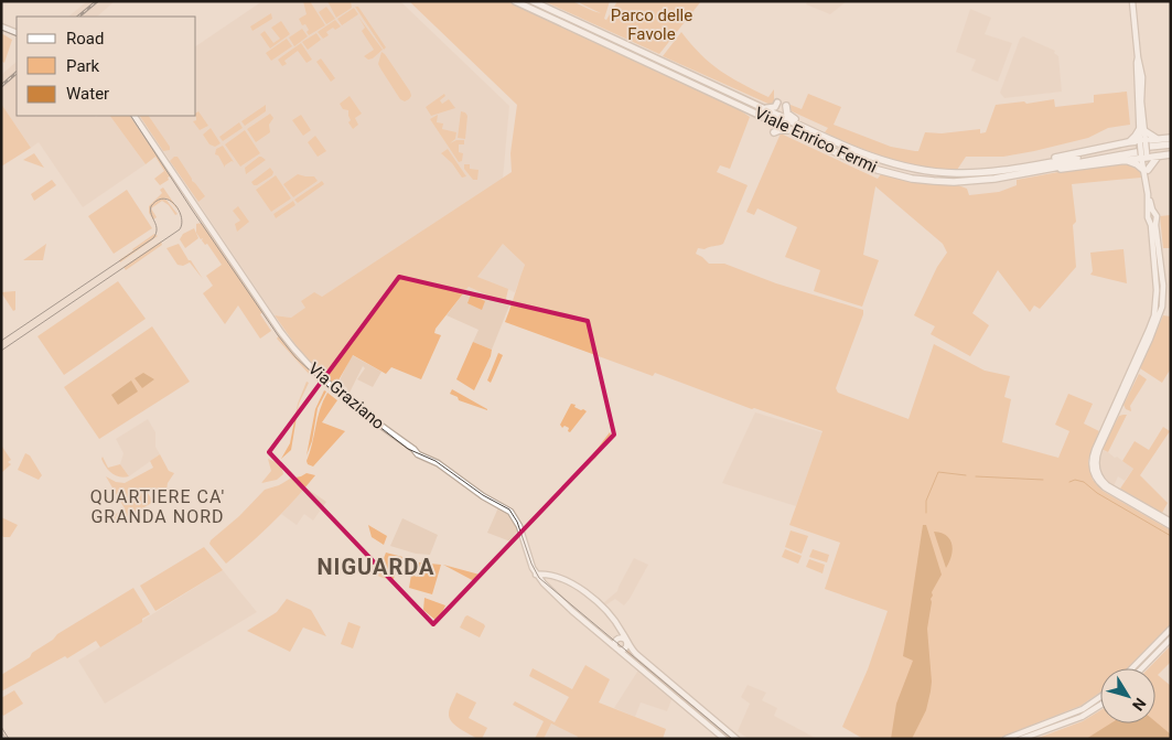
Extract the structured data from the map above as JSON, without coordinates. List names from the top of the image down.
{
  "streets": {
    "highway": ["Viale Enrico Fermi"],
    "main road": ["Via Graziano"]
  },
  "districts": ["QUARTIERE CA' GRANDA NORD", "NIGUARDA"],
  "parks": ["Parco delle Favole"],
  "legend": ["Road", "Park", "Water"],
  "north": "bottom right"
}
